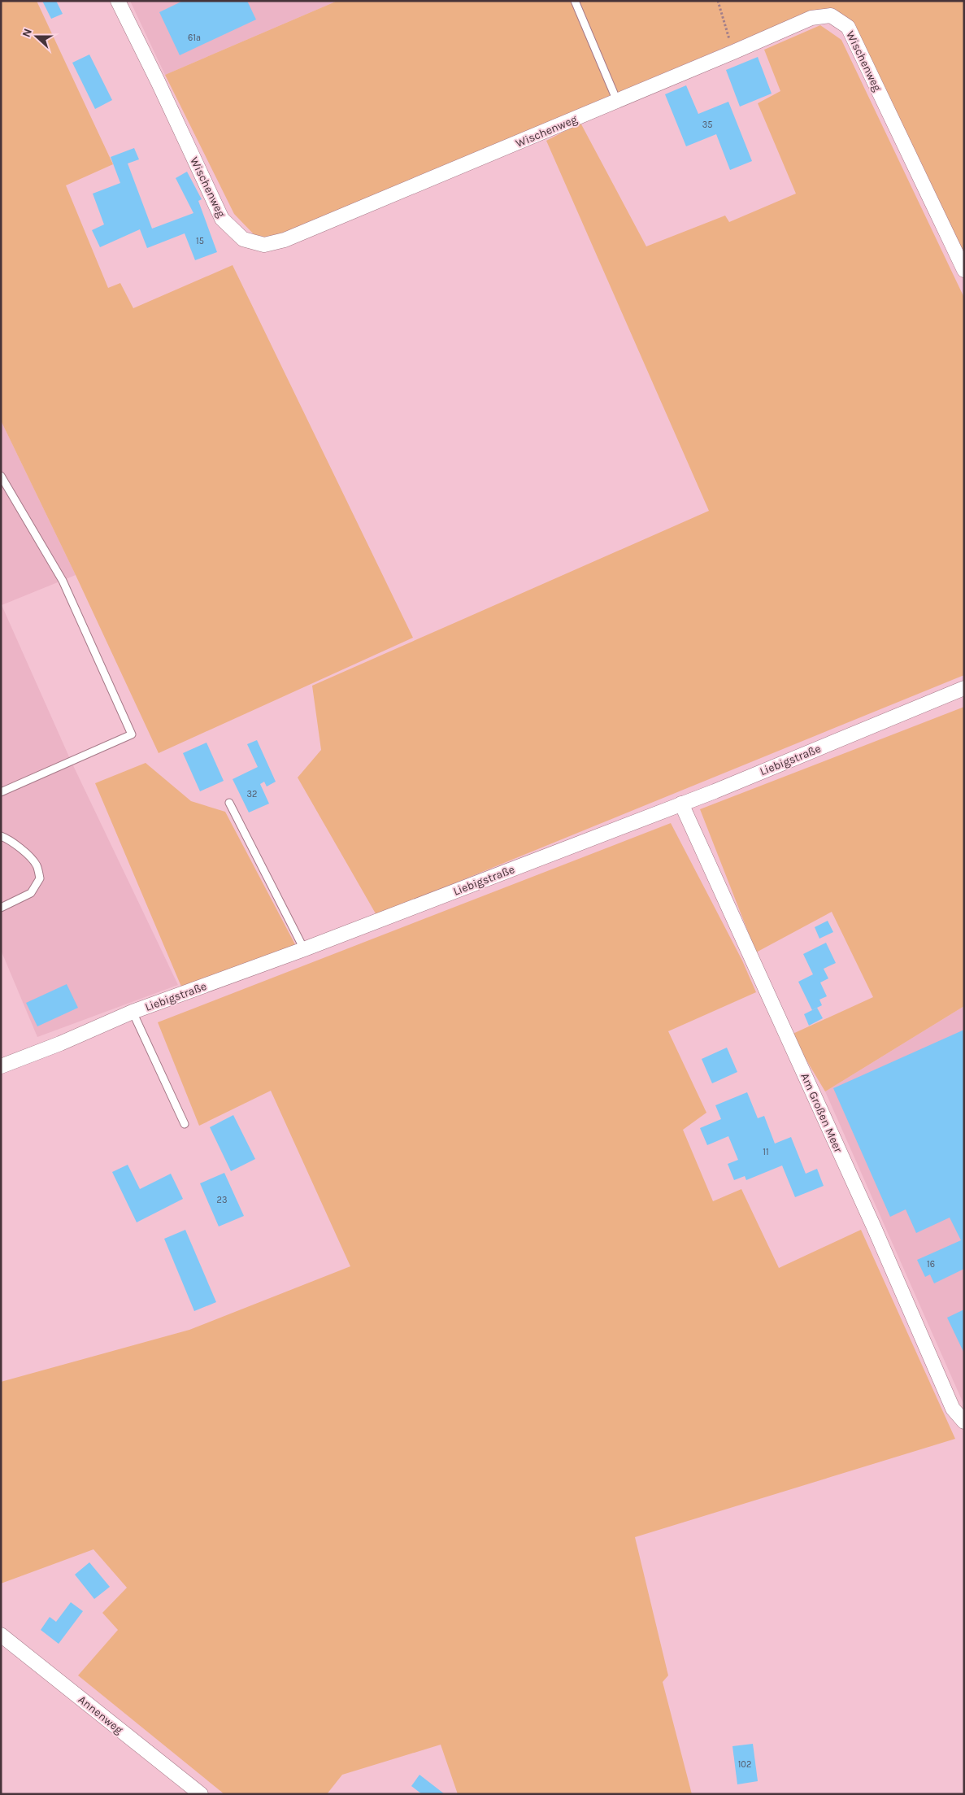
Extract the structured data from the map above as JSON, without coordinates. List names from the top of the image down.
{
  "streets": {
    "street": [
      "Wischenweg",
      "Liebigstraße",
      "Am Großen Meer",
      "Annenweg"
    ]
  },
  "crossings": [
    ["Liebigstraße", "Am Großen Meer"]
  ],
  "house_numbers": [
    "61a",
    "35",
    "15",
    "32",
    "11",
    "23",
    "16",
    "102"
  ],
  "north": "left"
}
